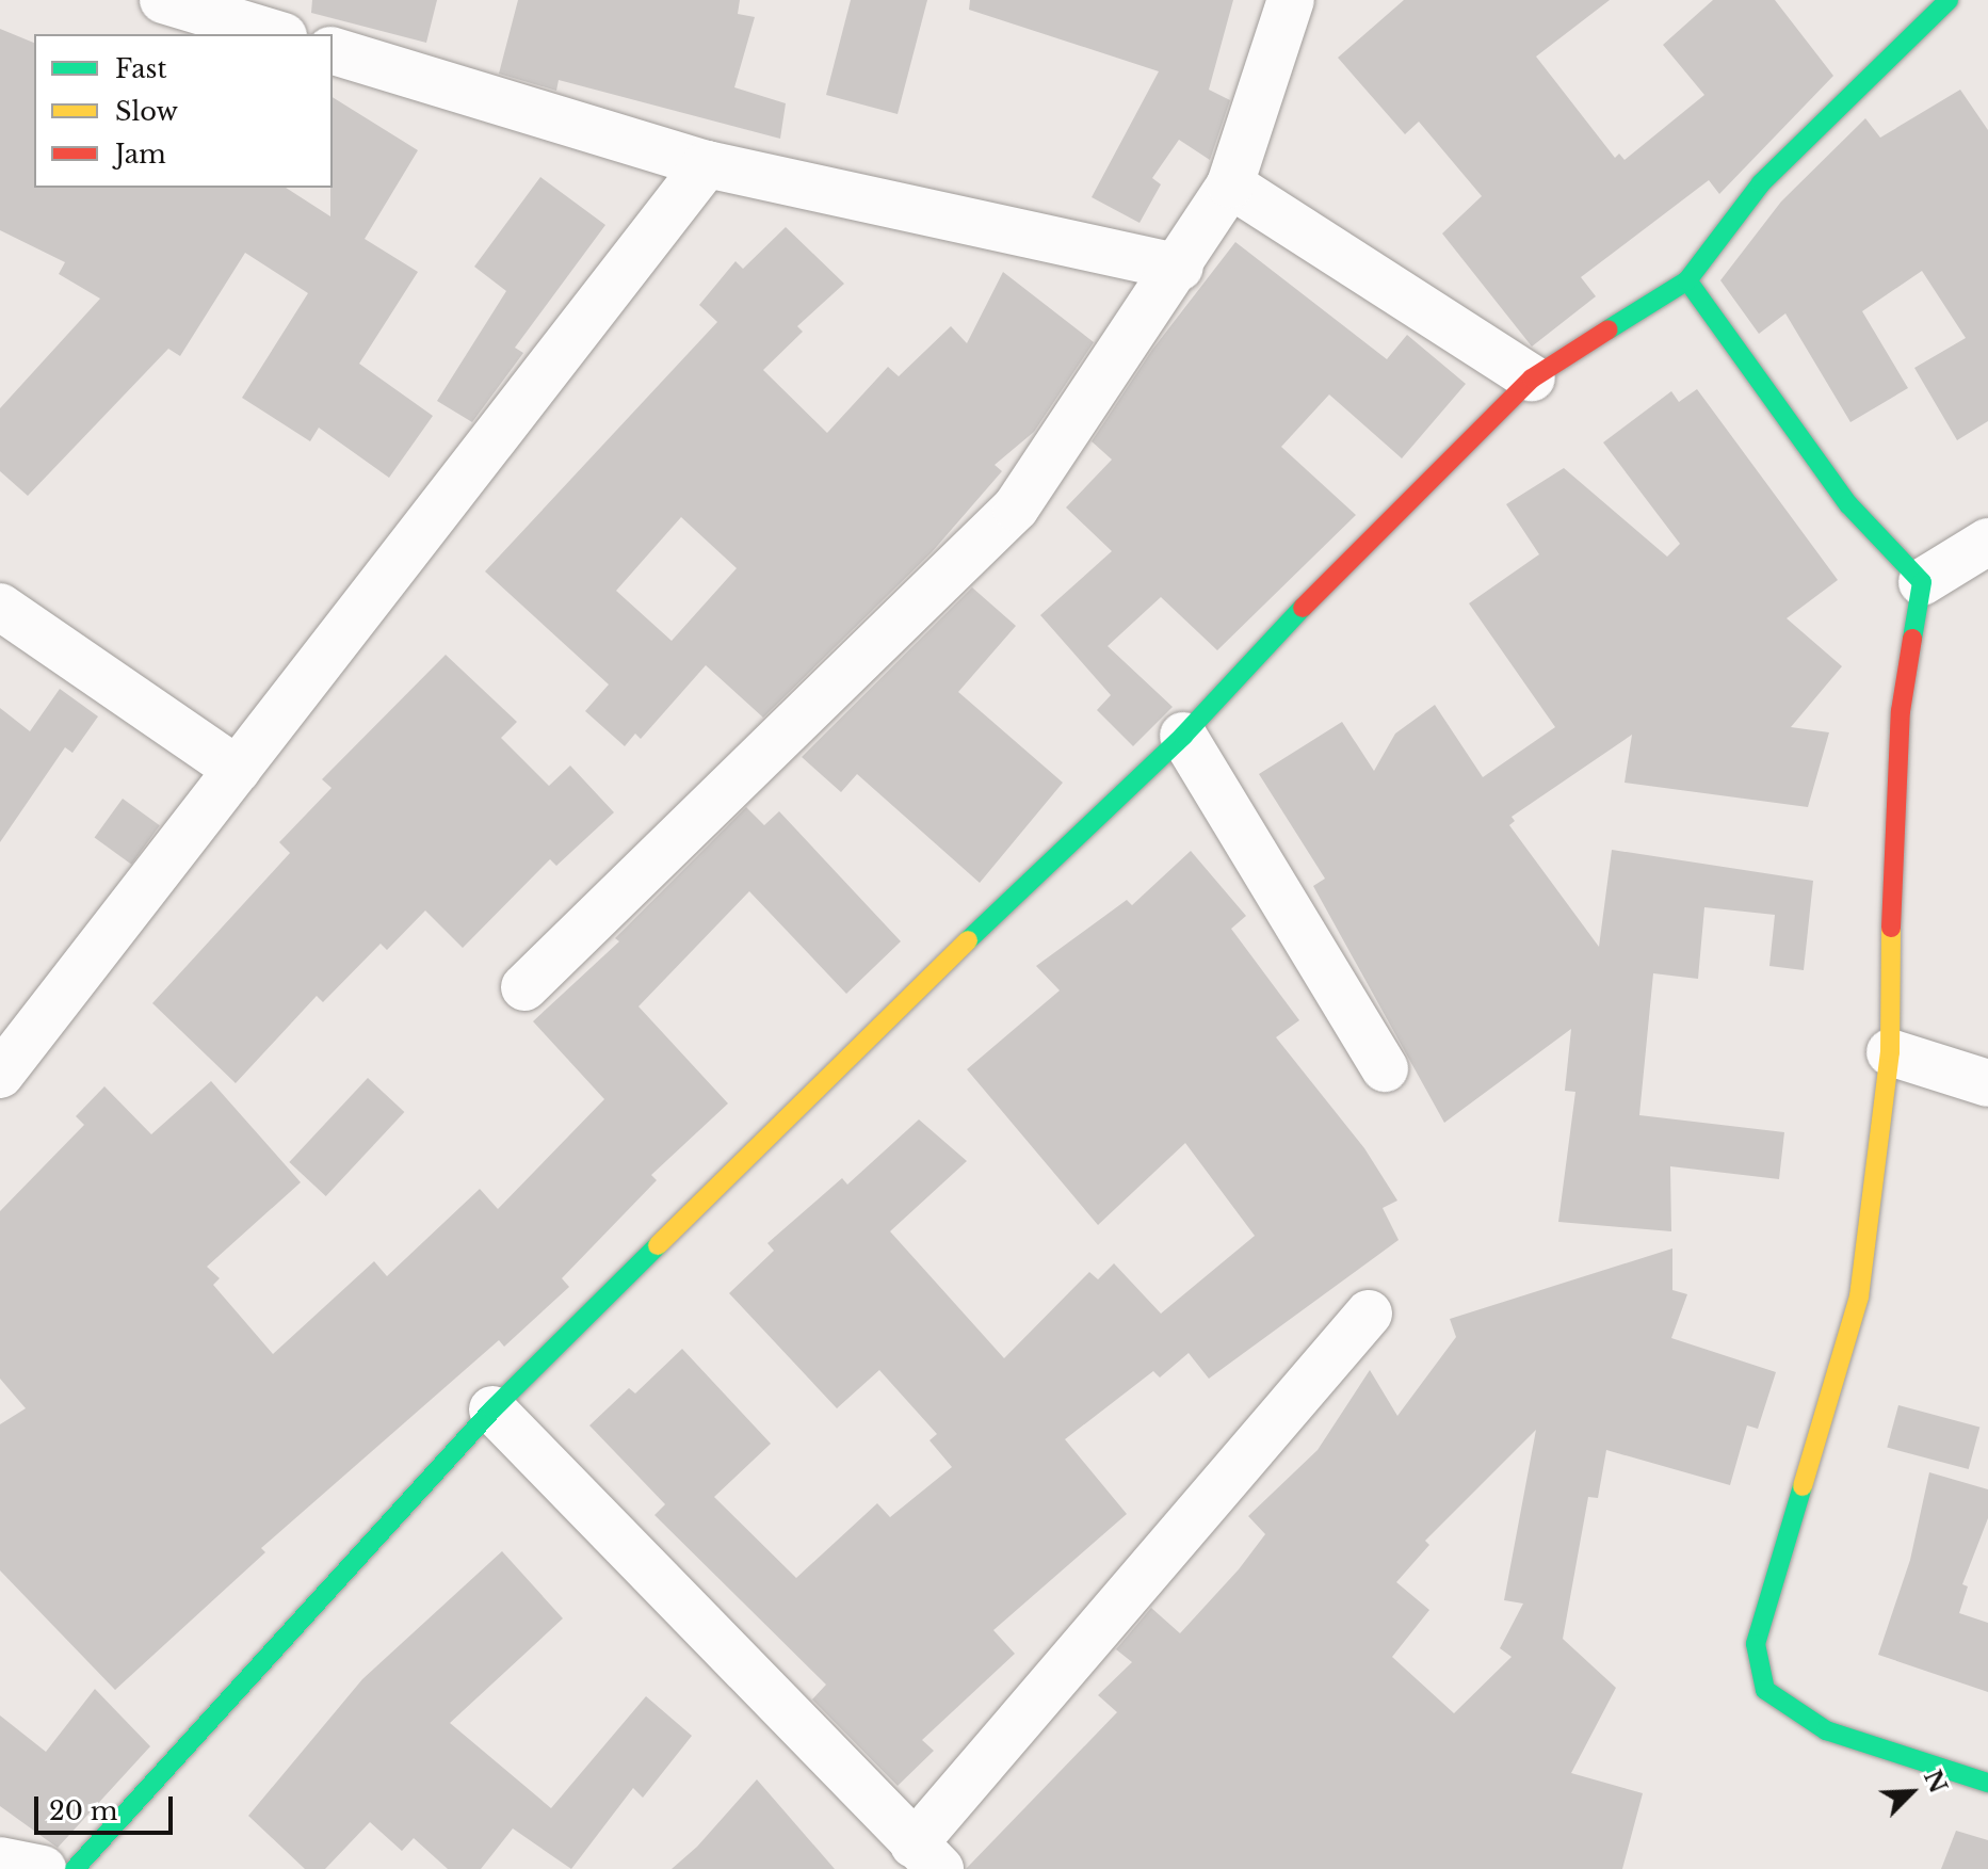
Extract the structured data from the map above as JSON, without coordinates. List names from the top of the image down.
{
  "legend": ["Fast", "Slow", "Jam"],
  "scale_bar": "20 m",
  "north": "top right"
}
